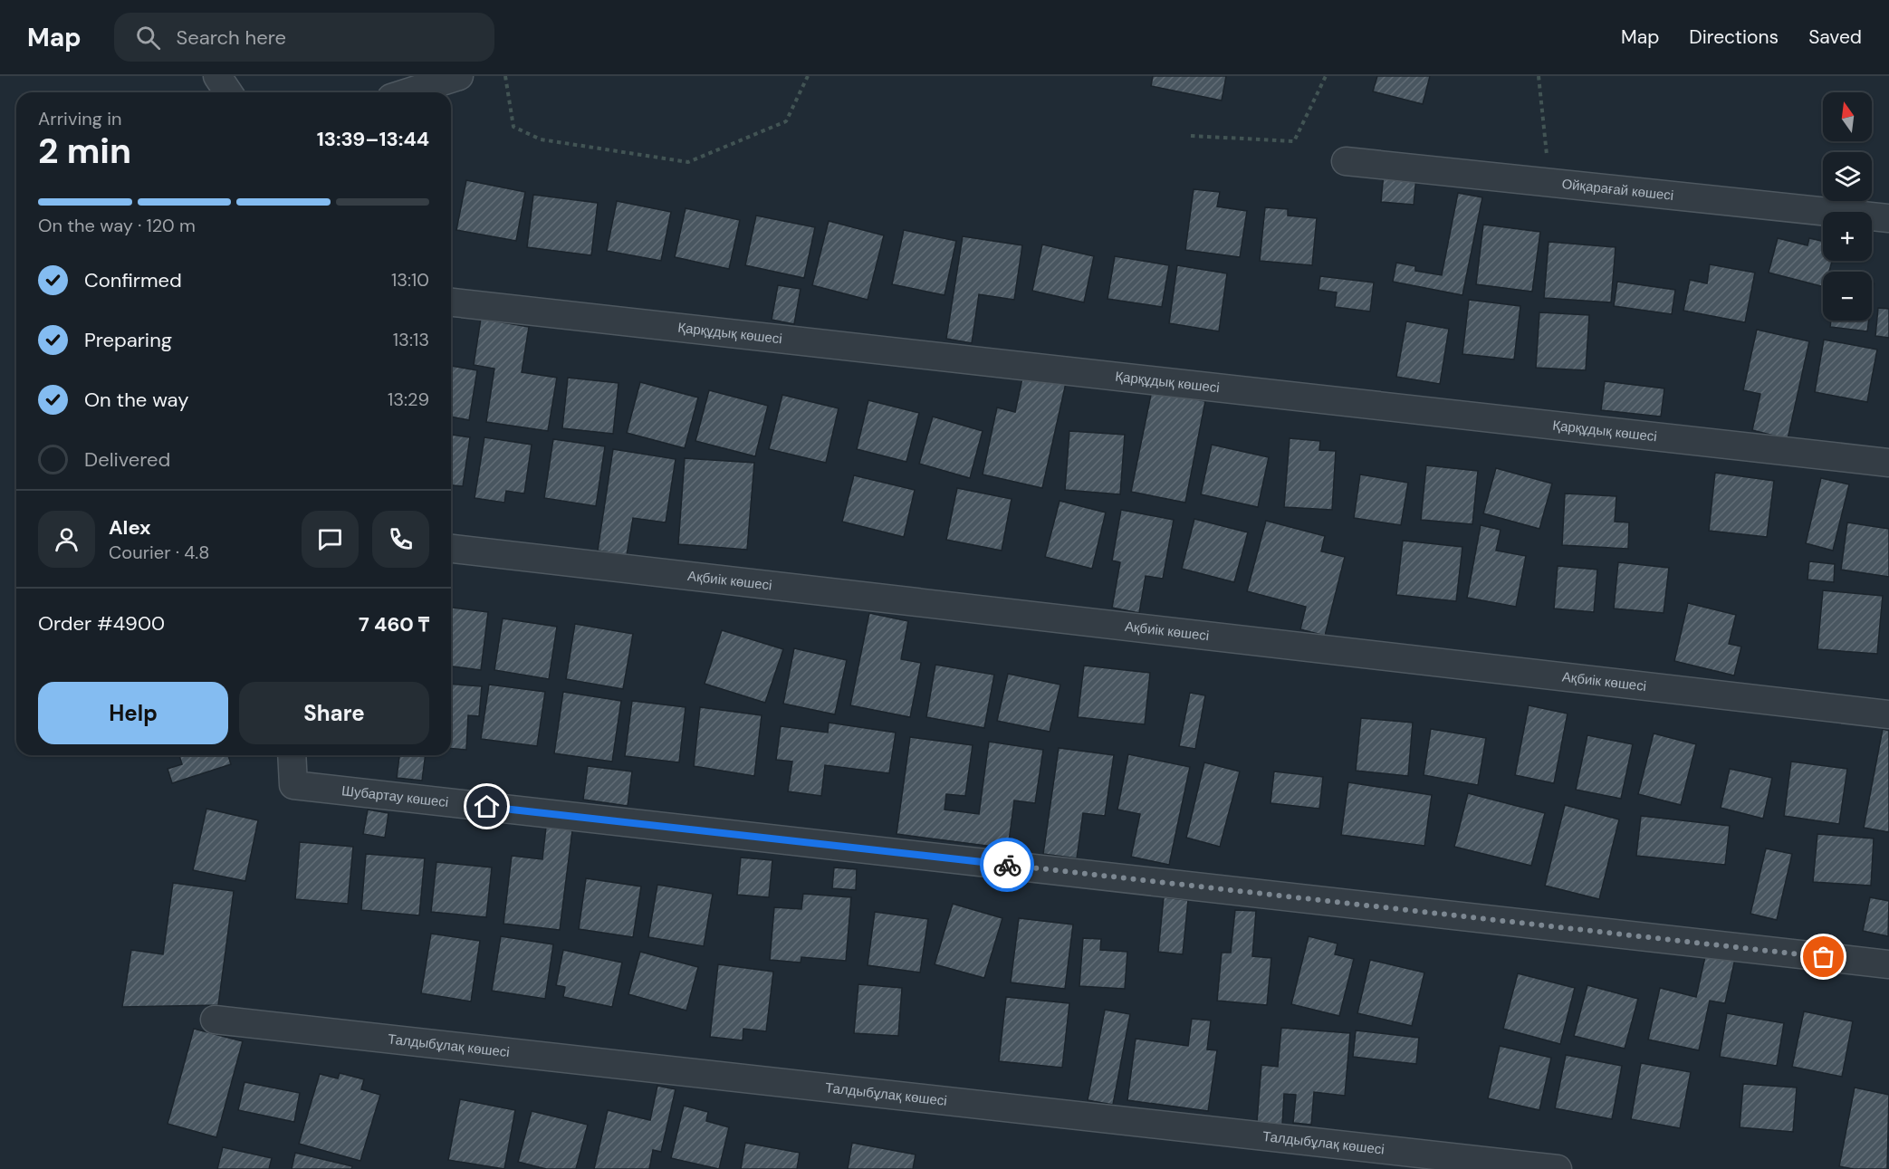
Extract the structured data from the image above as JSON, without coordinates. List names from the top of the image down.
{
  "streets": {
    "street": [
      "Ойқарағай көшесі",
      "Қарқұдық көшесі",
      "Ақбиік көшесі",
      "Шубартау көшесі",
      "Талдыбұлақ көшесі"
    ]
  },
  "north": "top",
  "page": {
    "header": "Map",
    "search": "Search here",
    "nav": ["Map", "Directions", "Saved"],
    "map_buttons": ["+", "−"],
    "heading": ["2 min", "Arriving in", "13:39–13:44"],
    "panel": [
      "Alex",
      "Courier · 4.8",
      "Order #4900",
      "7 460 ₸"
    ],
    "bar": "On the way · 120 m",
    "list": [
      ["Confirmed", "13:10"],
      ["Preparing", "13:13"],
      ["On the way", "13:29"],
      "Delivered"
    ],
    "buttons": ["Help", "Share"]
  }
}
